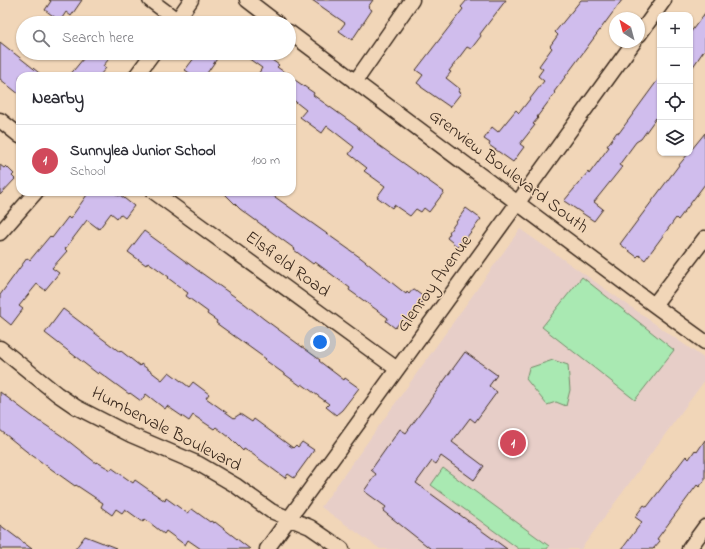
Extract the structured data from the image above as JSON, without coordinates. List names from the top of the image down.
{
  "streets": {
    "street": [
      "Grenview Boulevard South",
      "Elsfield Road",
      "Glenroy Avenue",
      "Humbervale Boulevard"
    ]
  },
  "crossings": [
    ["Grenview Boulevard South", "Glenroy Avenue"],
    ["Elsfield Road", "Glenroy Avenue"],
    ["Glenroy Avenue", "Humbervale Boulevard"]
  ],
  "north": "top left",
  "page": {
    "map_buttons": ["+", "−"],
    "search": "Search here",
    "heading": "Nearby",
    "list": [
      {
        "mark": "1",
        "name": "Sunnylea Junior School",
        "note": "School",
        "value": "100 m"
      }
    ],
    "pins": "1"
  }
}
